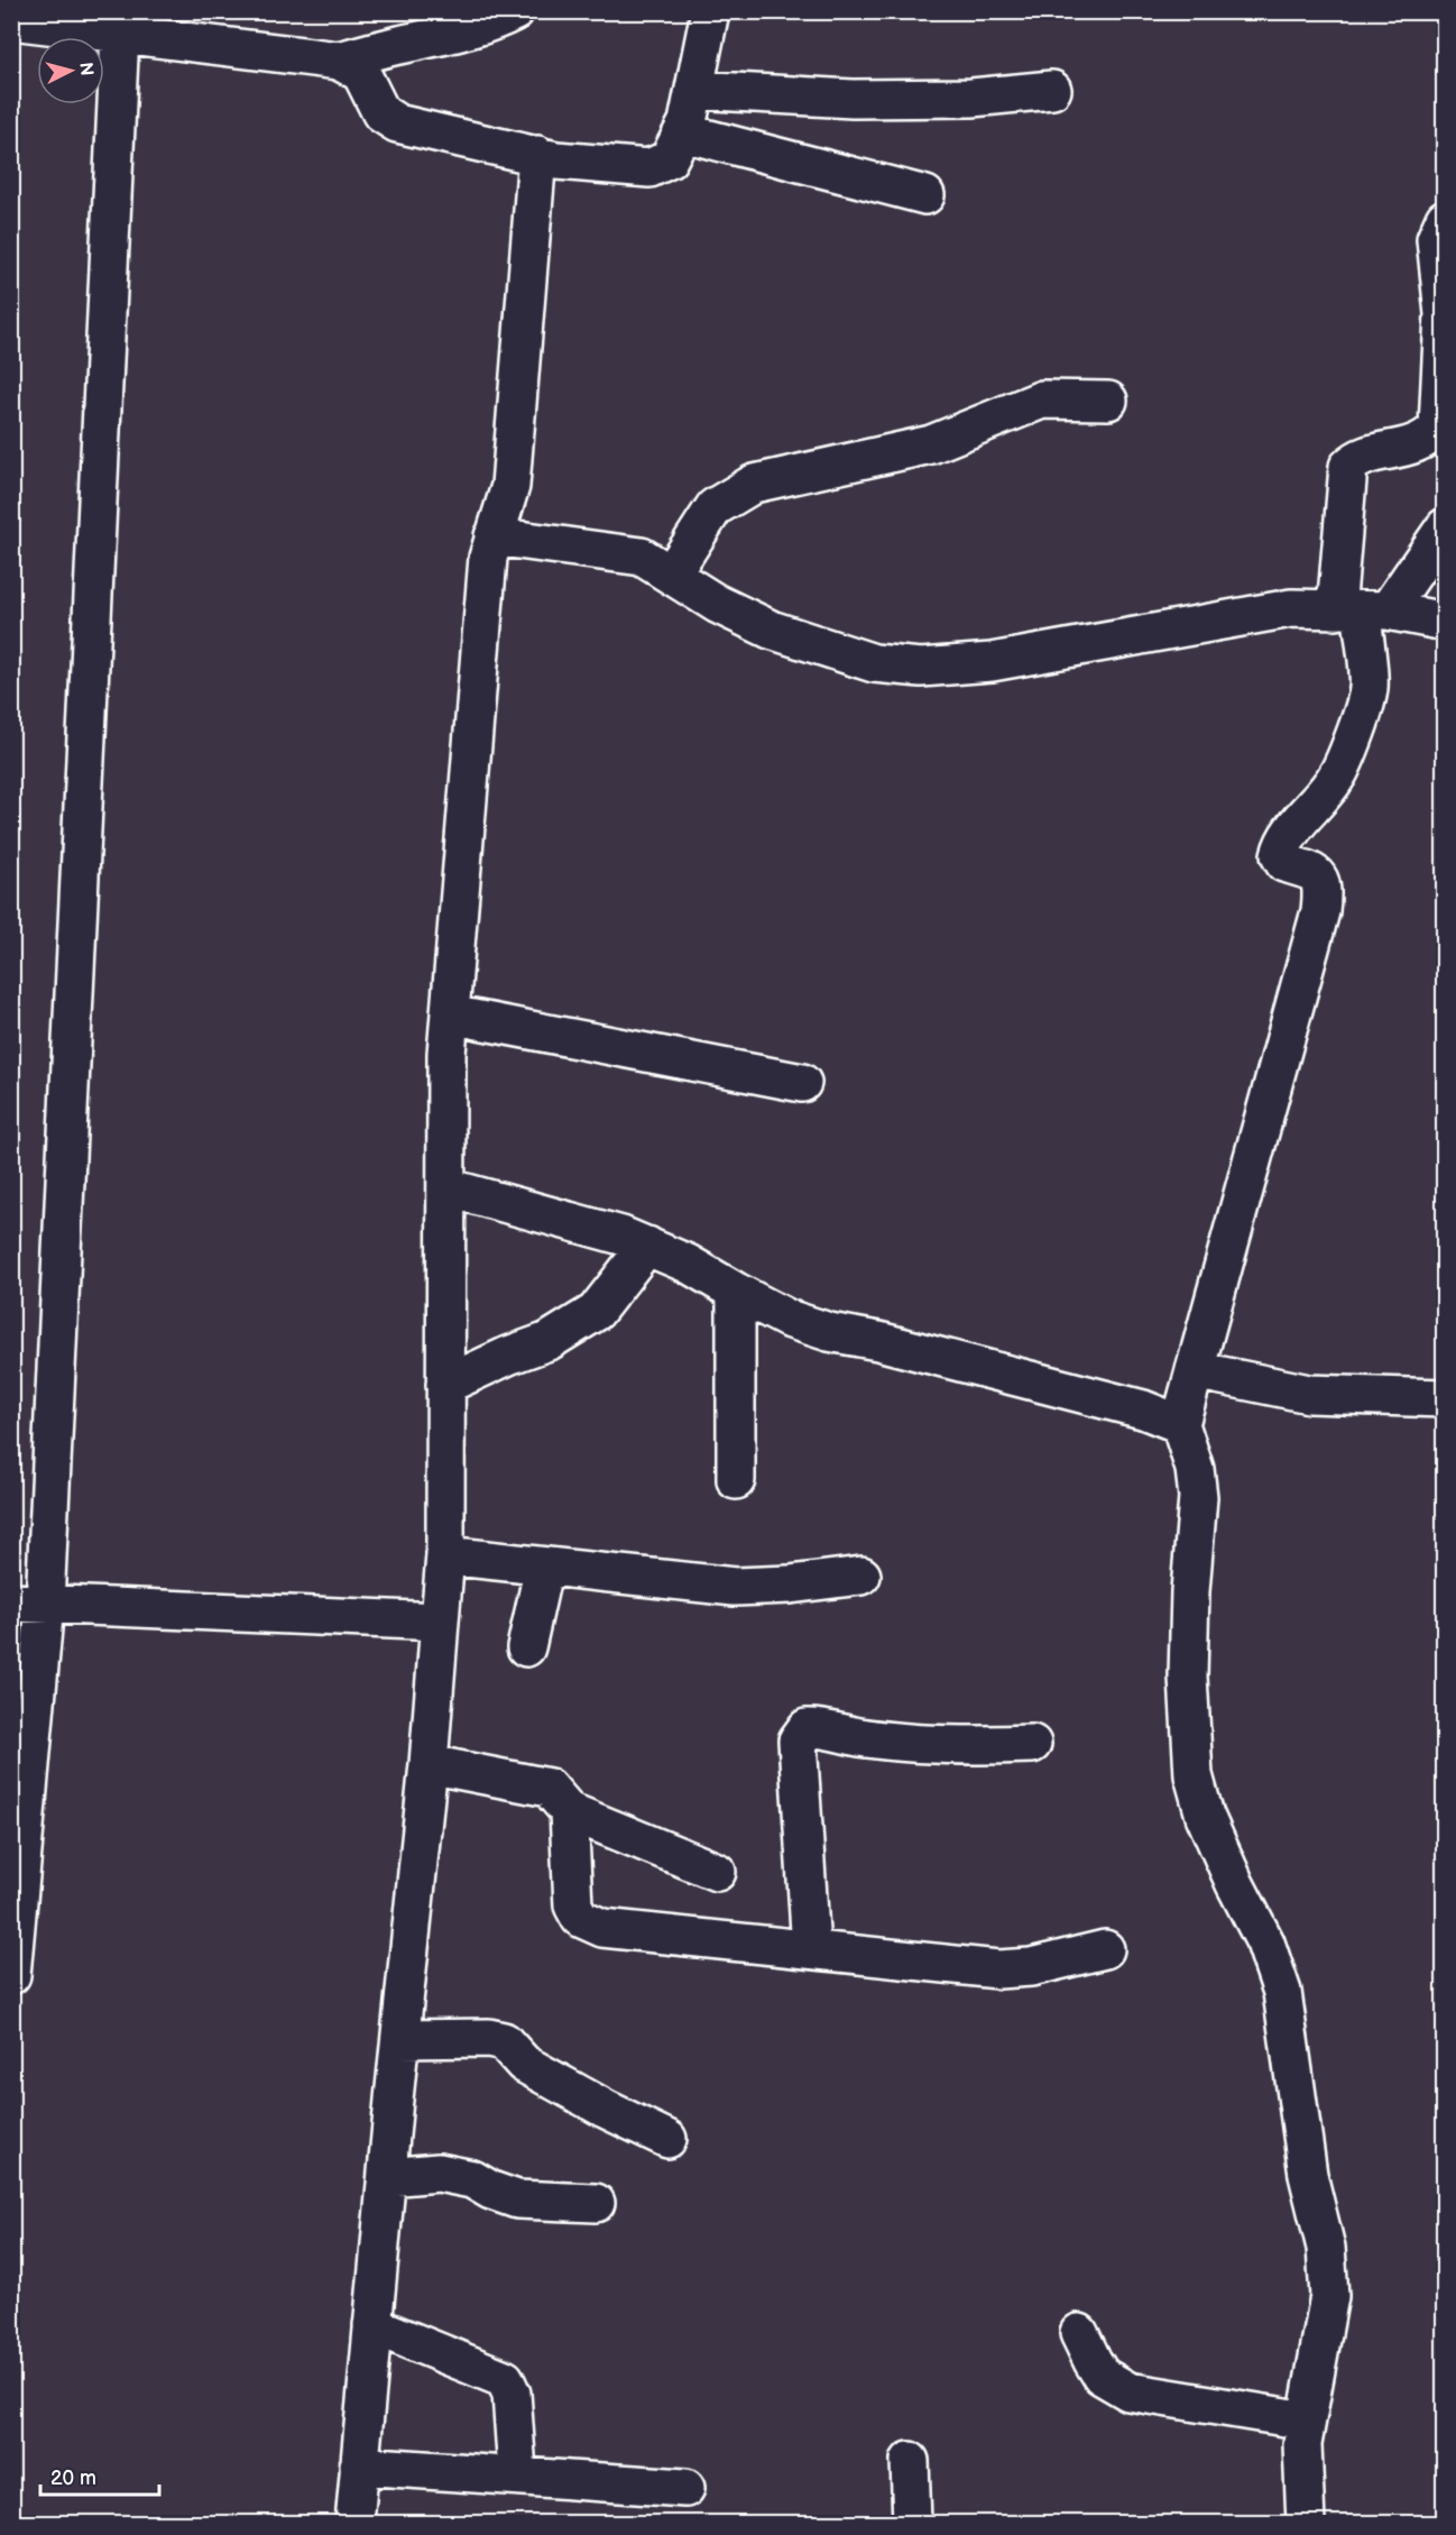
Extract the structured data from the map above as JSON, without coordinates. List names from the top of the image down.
{
  "scale_bar": "20 m",
  "north": "right"
}
